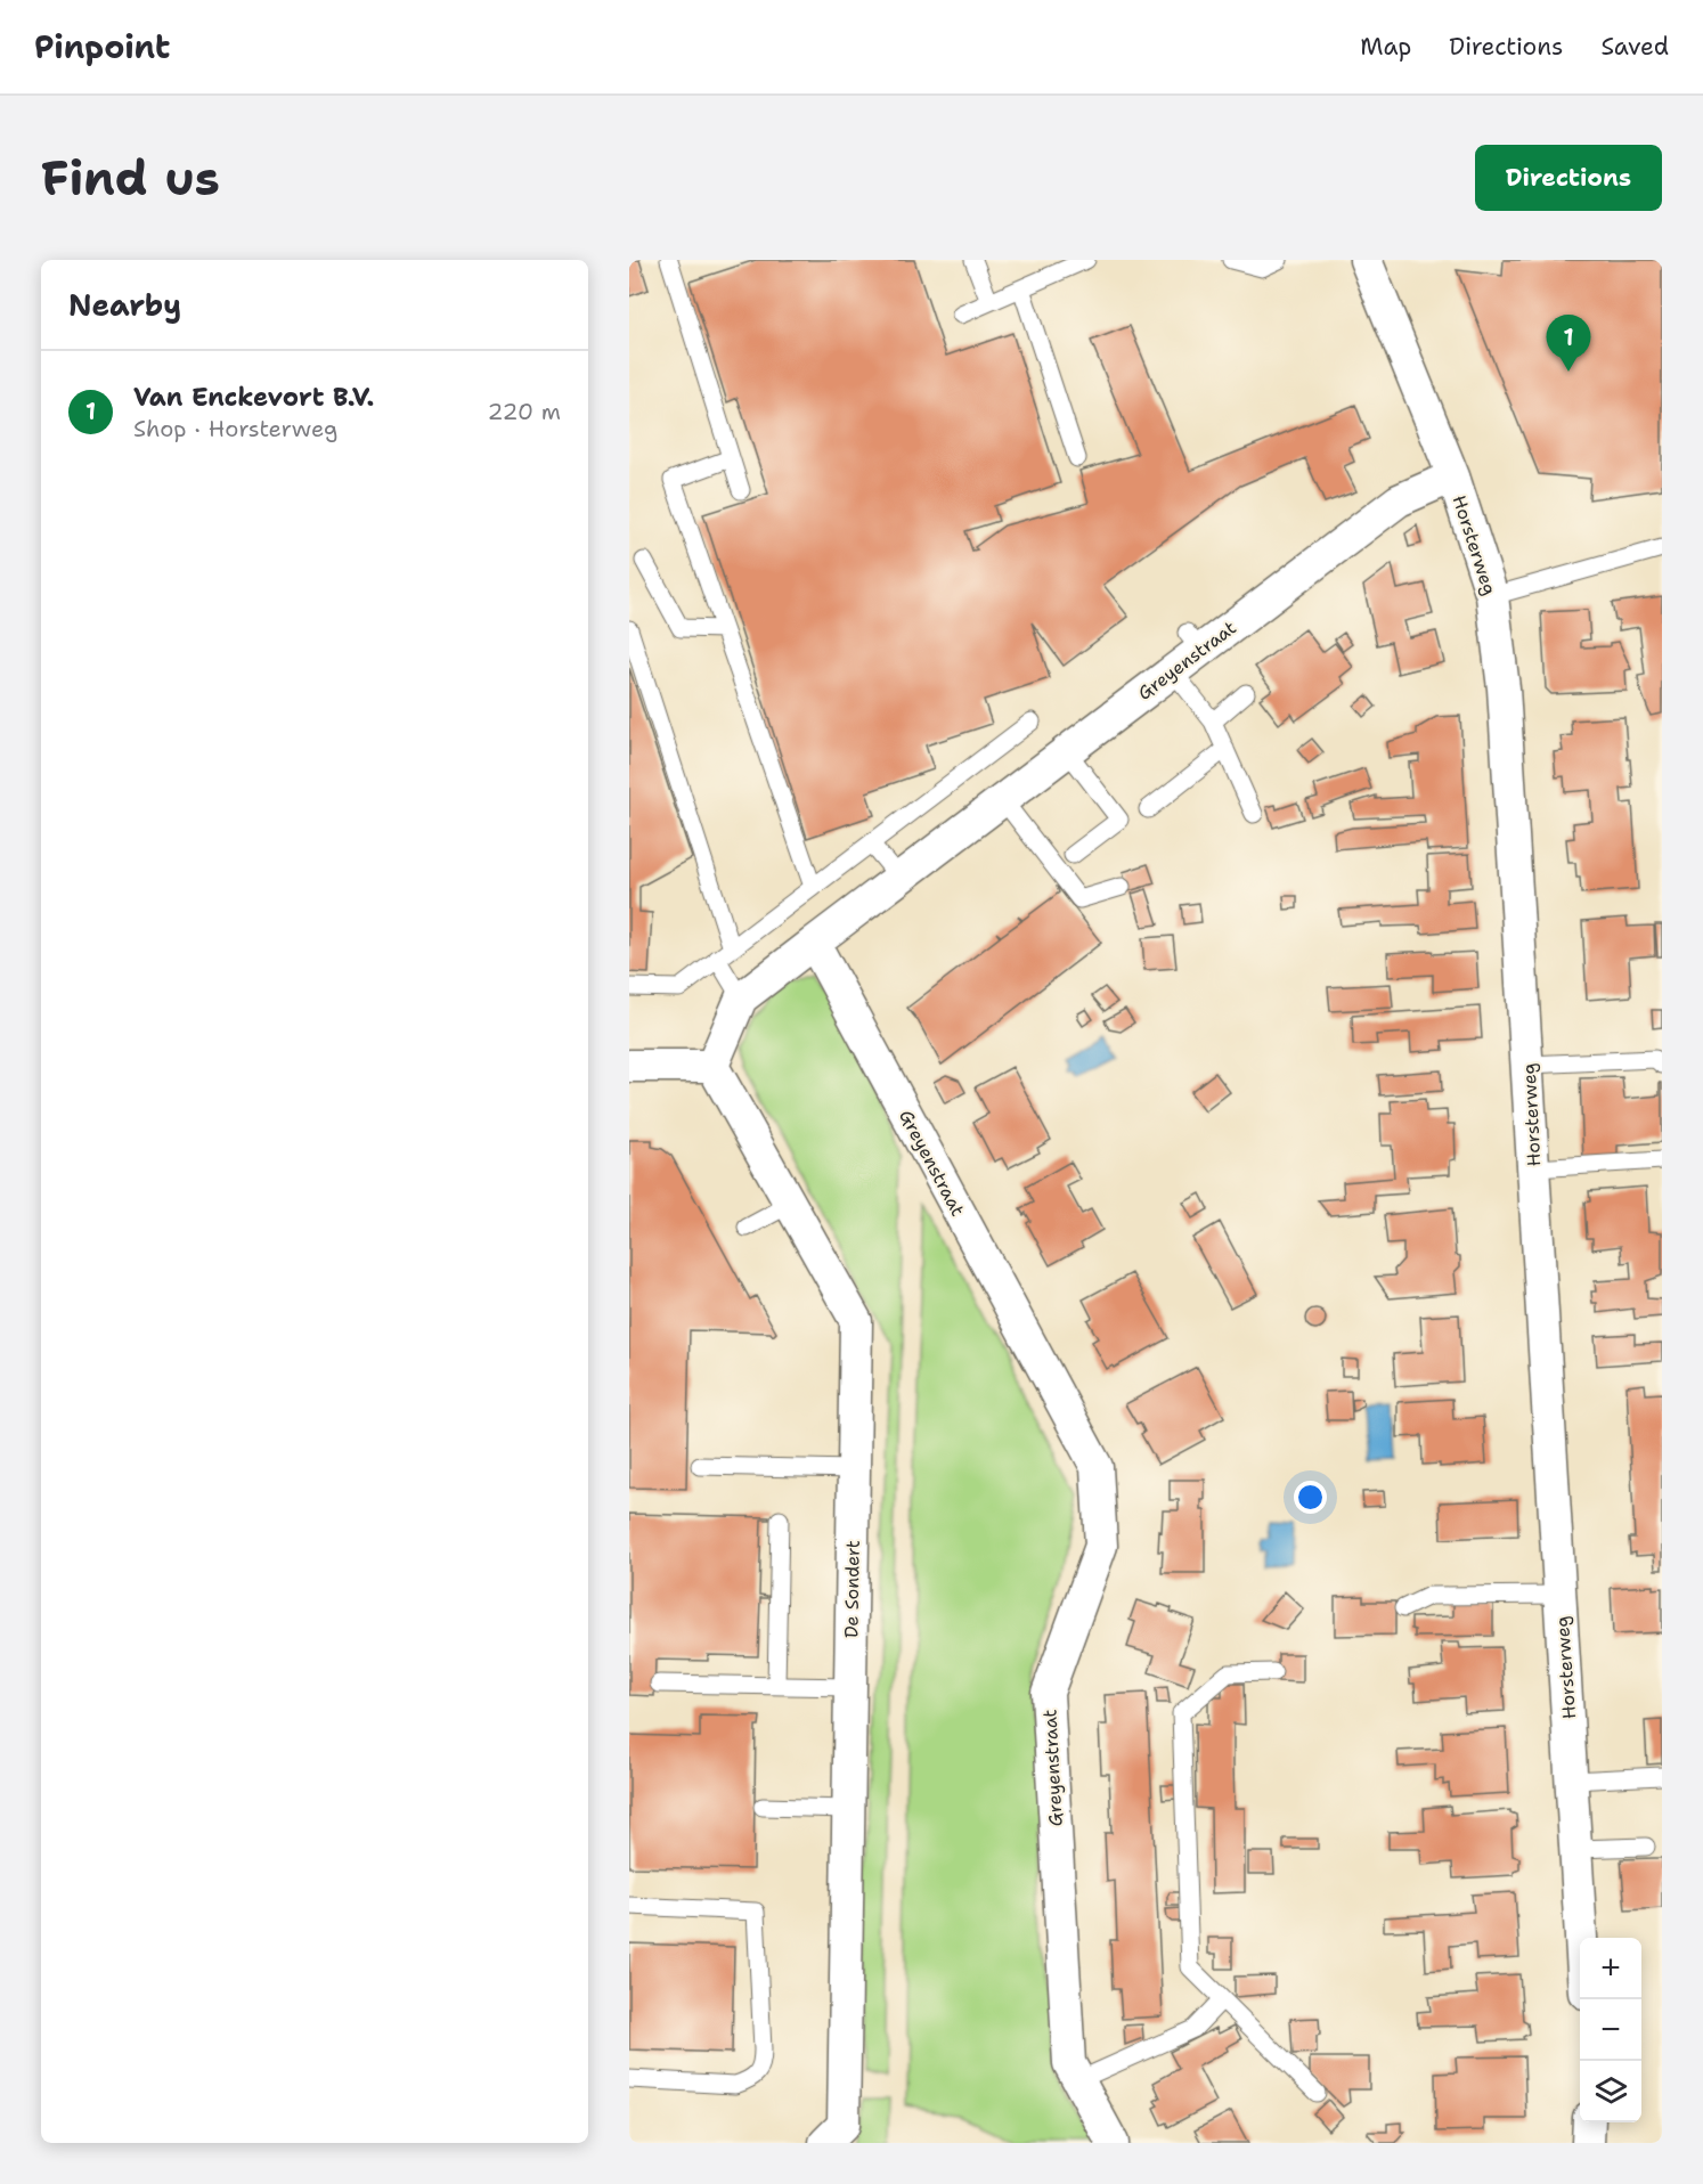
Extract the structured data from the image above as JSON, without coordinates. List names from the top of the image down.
{
  "streets": {
    "street": ["Horsterweg", "Greyenstraat", "De Sondert"]
  },
  "crossings": [
    ["Horsterweg", "Greyenstraat"]
  ],
  "page": {
    "header": "Pinpoint",
    "nav": ["Map", "Directions", "Saved"],
    "buttons": "Directions",
    "title": "Find us",
    "heading": "Nearby",
    "pins": "1",
    "list": [
      {
        "mark": "1",
        "name": "Van Enckevort B.V.",
        "note": "Shop · Horsterweg",
        "value": "220 m"
      }
    ],
    "map_buttons": ["+", "−"]
  }
}
